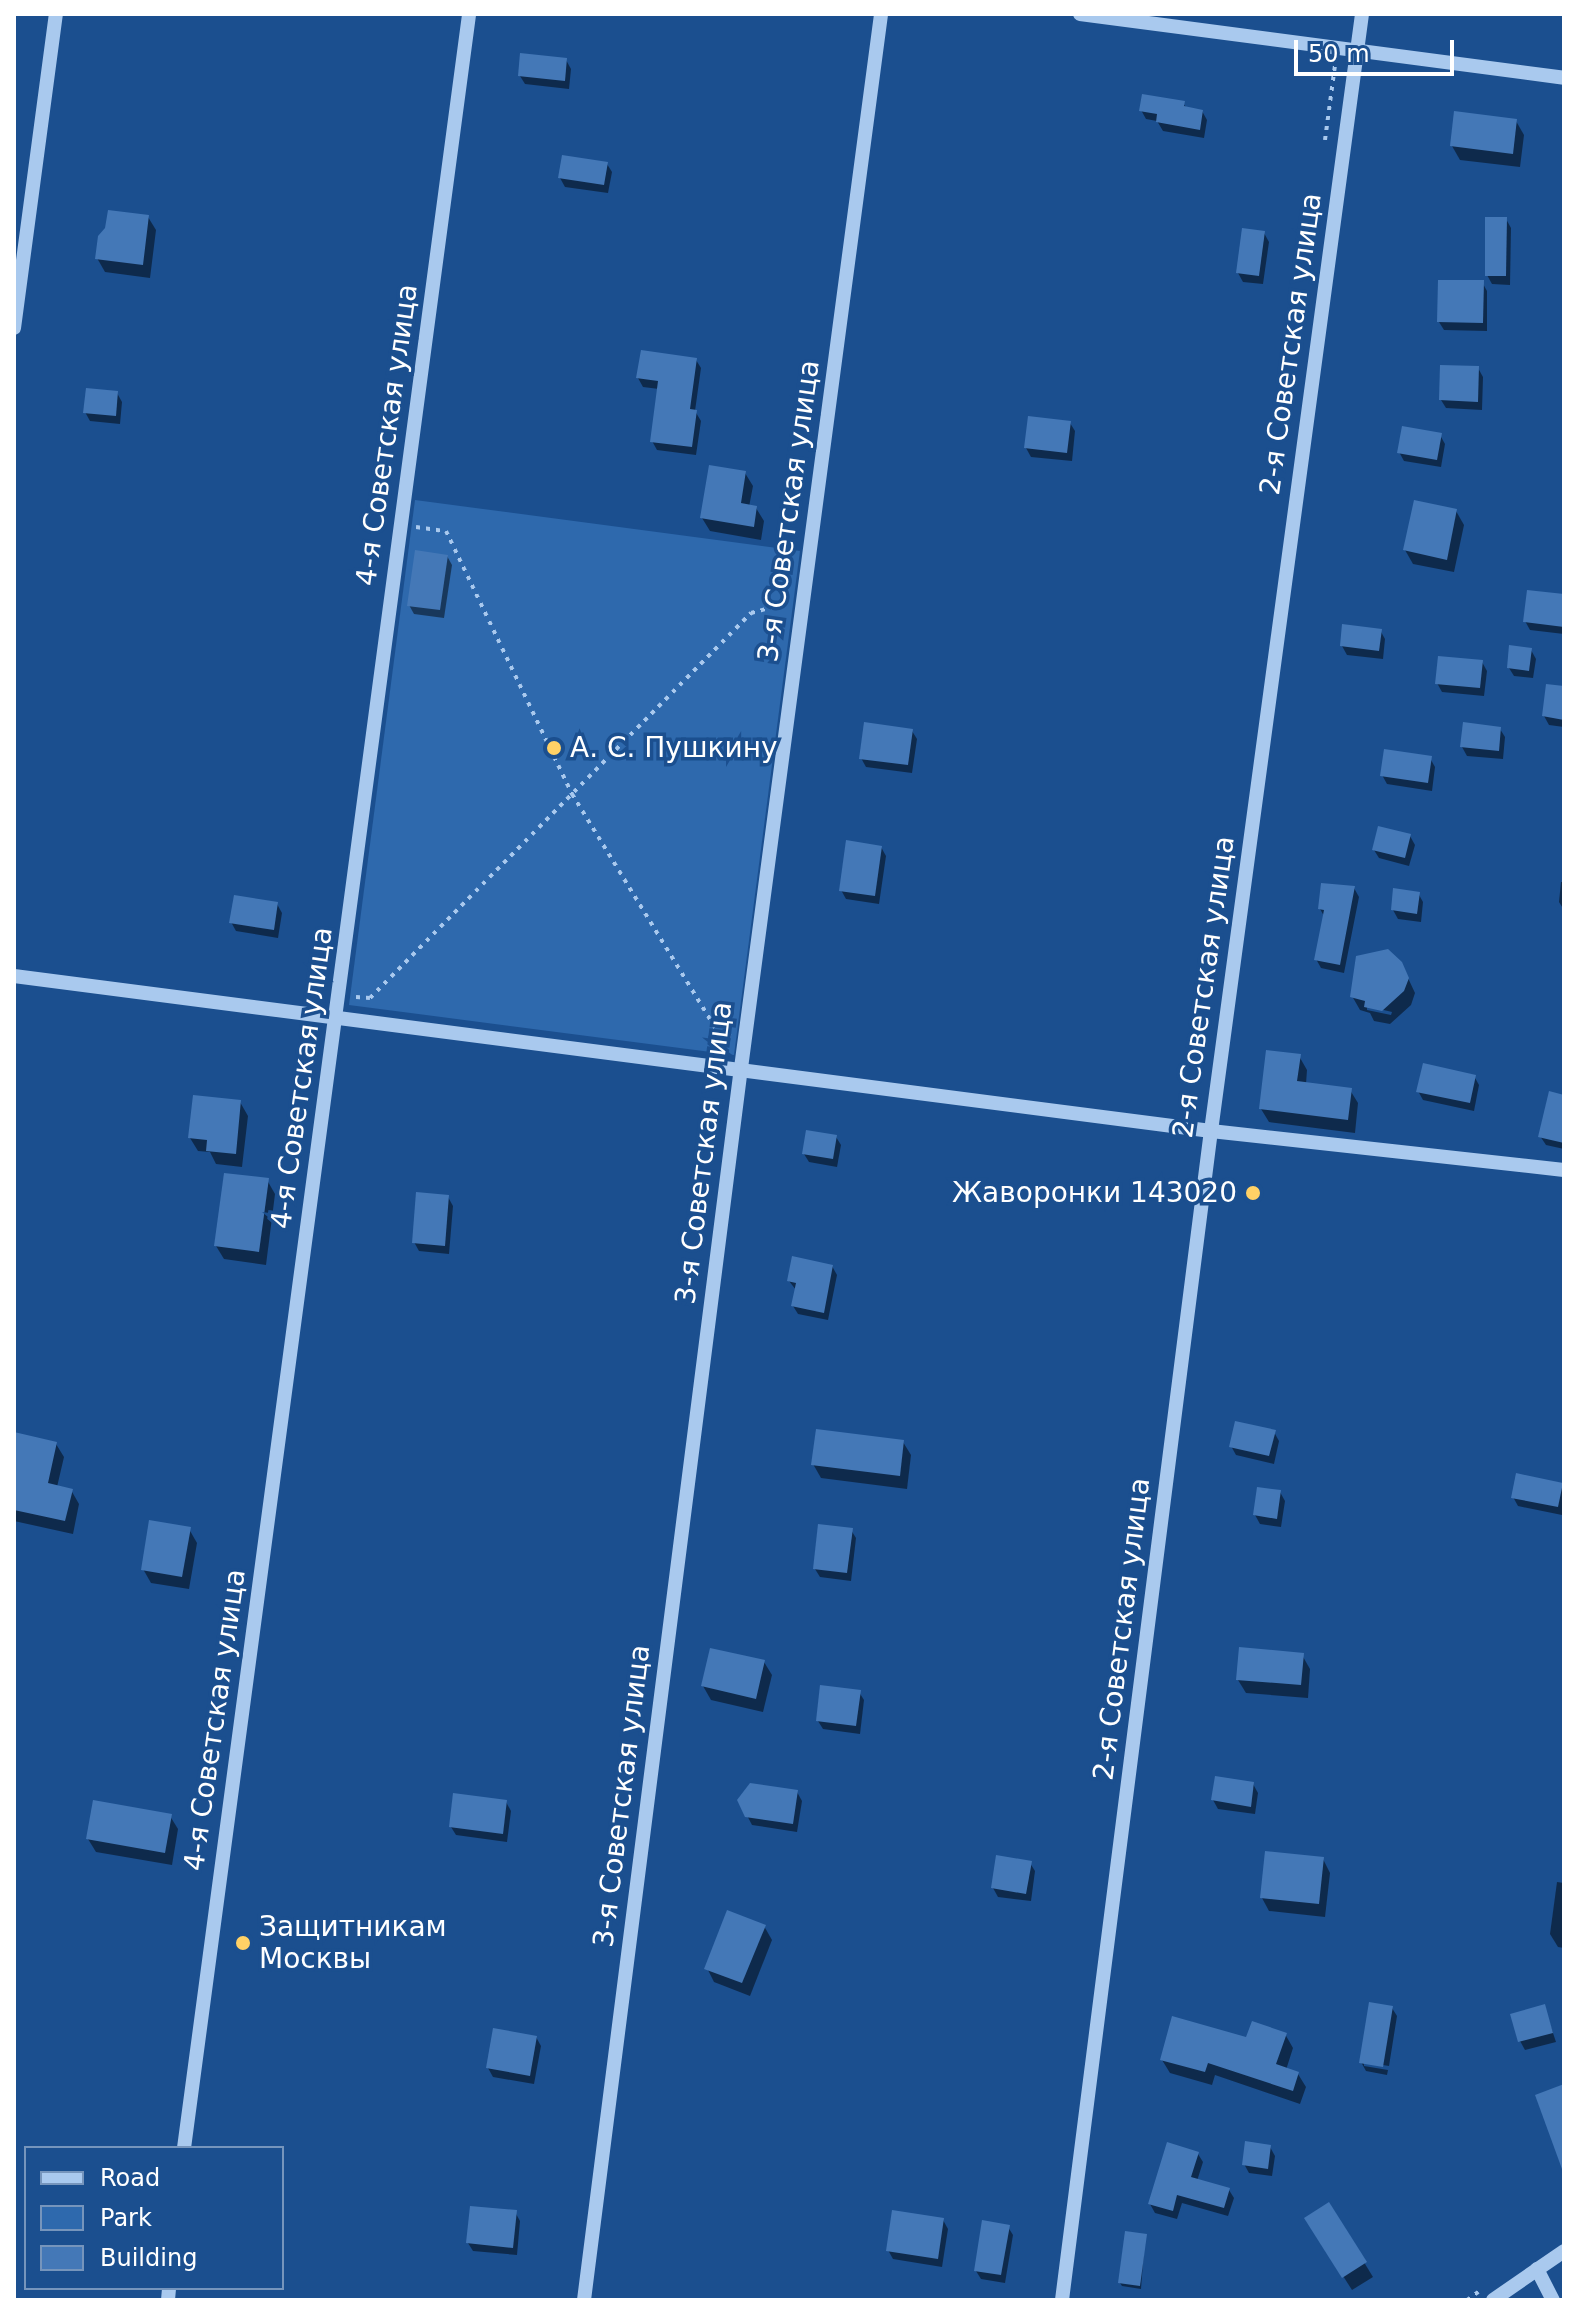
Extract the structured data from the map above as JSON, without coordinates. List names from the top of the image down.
{
  "streets": {
    "street": ["2-я Советская улица", "4-я Советская улица", "3-я Советская улица"]
  },
  "places": ["А. С. Пушкину", "Жаворонки 143020", "Защитникам Москвы"],
  "legend": ["Road", "Park", "Building"],
  "scale_bar": "50 m"
}
